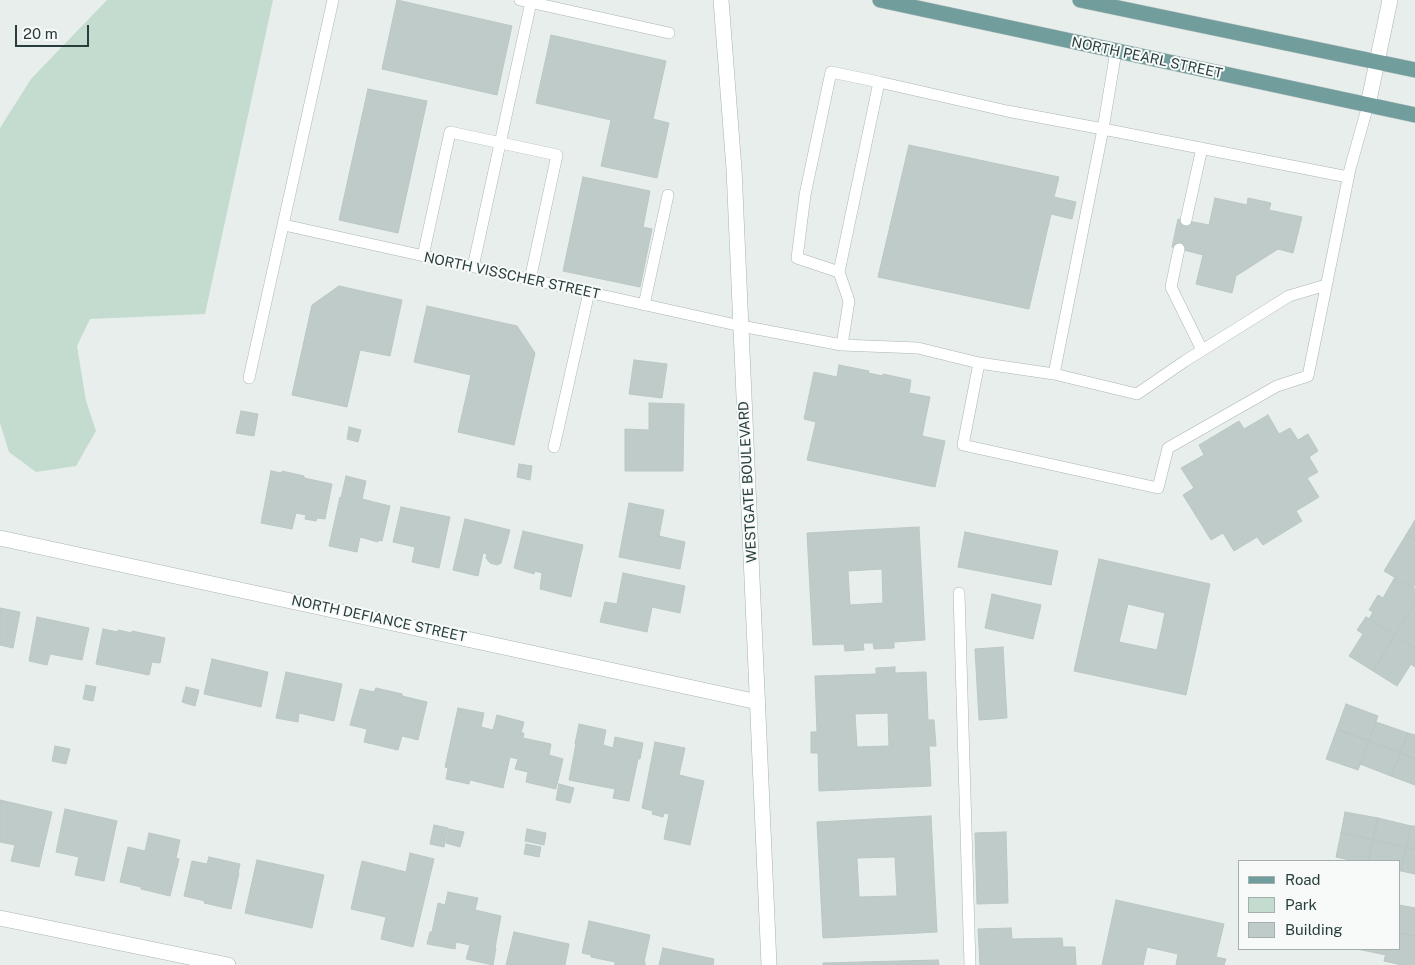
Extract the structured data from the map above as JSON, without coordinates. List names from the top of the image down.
{
  "streets": {
    "main road": ["NORTH PEARL STREET"],
    "street": ["WESTGATE BOULEVARD", "NORTH DEFIANCE STREET"],
    "lane": ["NORTH VISSCHER STREET"]
  },
  "crossings": [
    ["NORTH VISSCHER STREET", "WESTGATE BOULEVARD"],
    ["WESTGATE BOULEVARD", "NORTH DEFIANCE STREET"]
  ],
  "legend": ["Road", "Park", "Building"],
  "scale_bar": "20 m"
}
